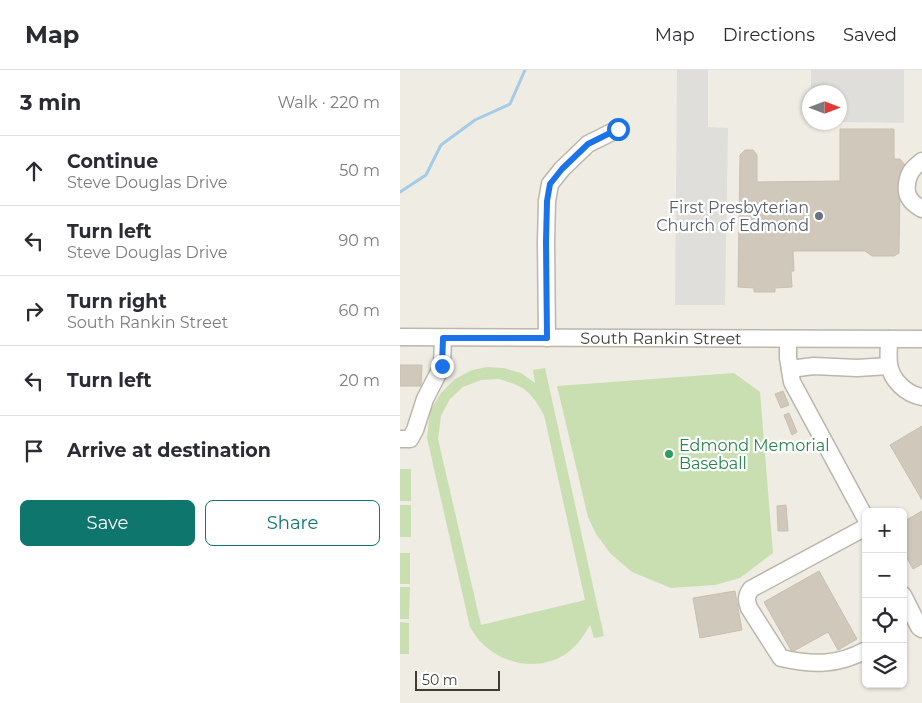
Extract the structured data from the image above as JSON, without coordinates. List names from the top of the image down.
{
  "streets": {
    "street": ["South Rankin Street"]
  },
  "places": ["First Presbyterian Church of Edmond", "Edmond Memorial Baseball"],
  "scale_bar": "50 m",
  "north": "right",
  "page": {
    "header": "Map",
    "nav": ["Map", "Directions", "Saved"],
    "heading": ["3 min", "Walk · 220 m"],
    "list": [
      ["Continue", "Steve Douglas Drive", "50 m"],
      ["Turn left", "Steve Douglas Drive", "90 m"],
      ["Turn right", "South Rankin Street", "60 m"],
      ["Turn left", "20 m"],
      "Arrive at destination"
    ],
    "buttons": ["Save", "Share"],
    "map_buttons": ["+", "−"],
    "scale": "50 m"
  }
}
